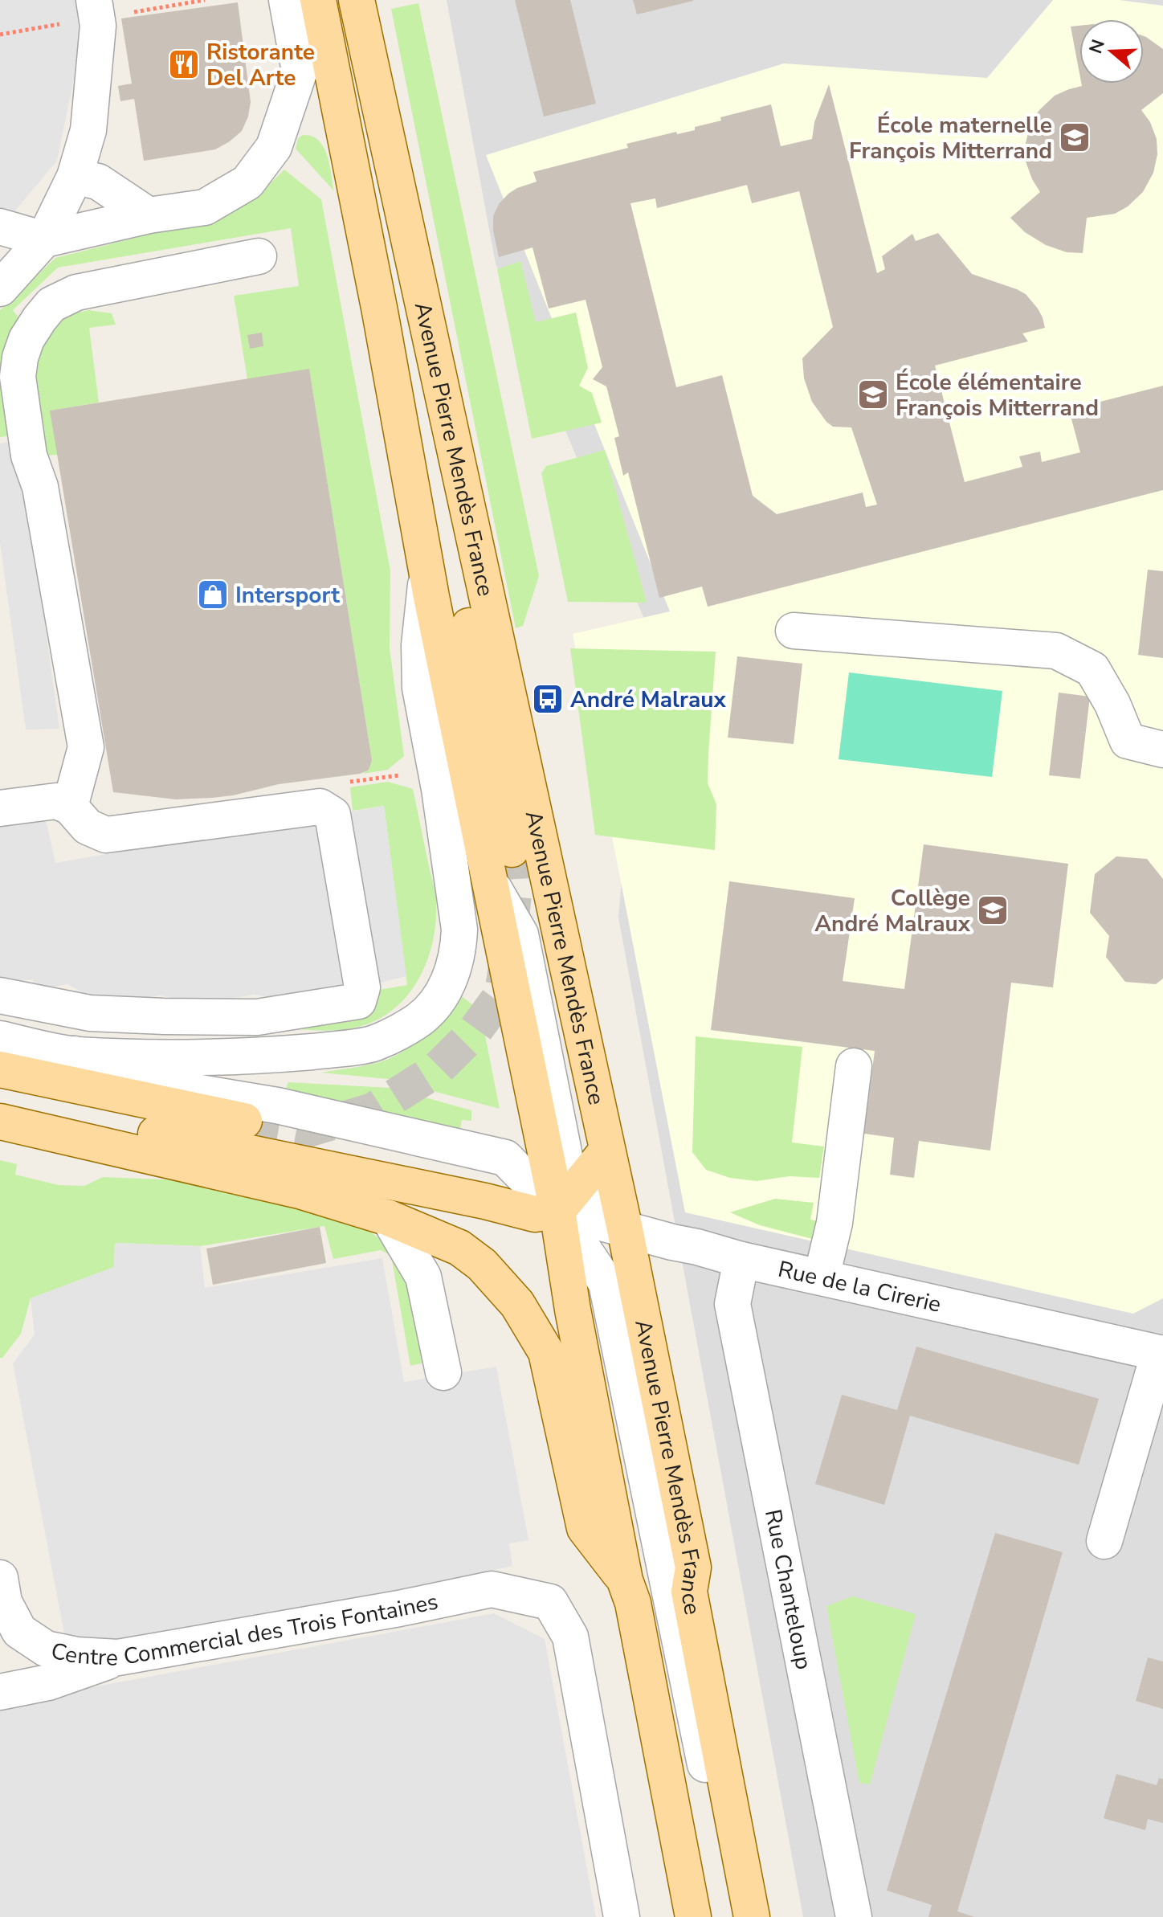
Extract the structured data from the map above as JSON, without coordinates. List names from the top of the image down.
{
  "streets": {
    "main road": ["Avenue Pierre Mendès France"],
    "street": ["Rue de la Cirerie", "Rue Chanteloup", "Centre Commercial des Trois Fontaines"]
  },
  "crossings": [
    ["Avenue Pierre Mendès France", "Rue de la Cirerie"],
    ["Rue de la Cirerie", "Rue Chanteloup"]
  ],
  "places": {
    "restaurant": ["Ristorante Del Arte"],
    "school or university": ["École maternelle François Mitterrand", "École élémentaire François Mitterrand", "Collège André Malraux"],
    "shop": ["Intersport"],
    "bus stop": ["André Malraux"]
  },
  "north": "left"
}
